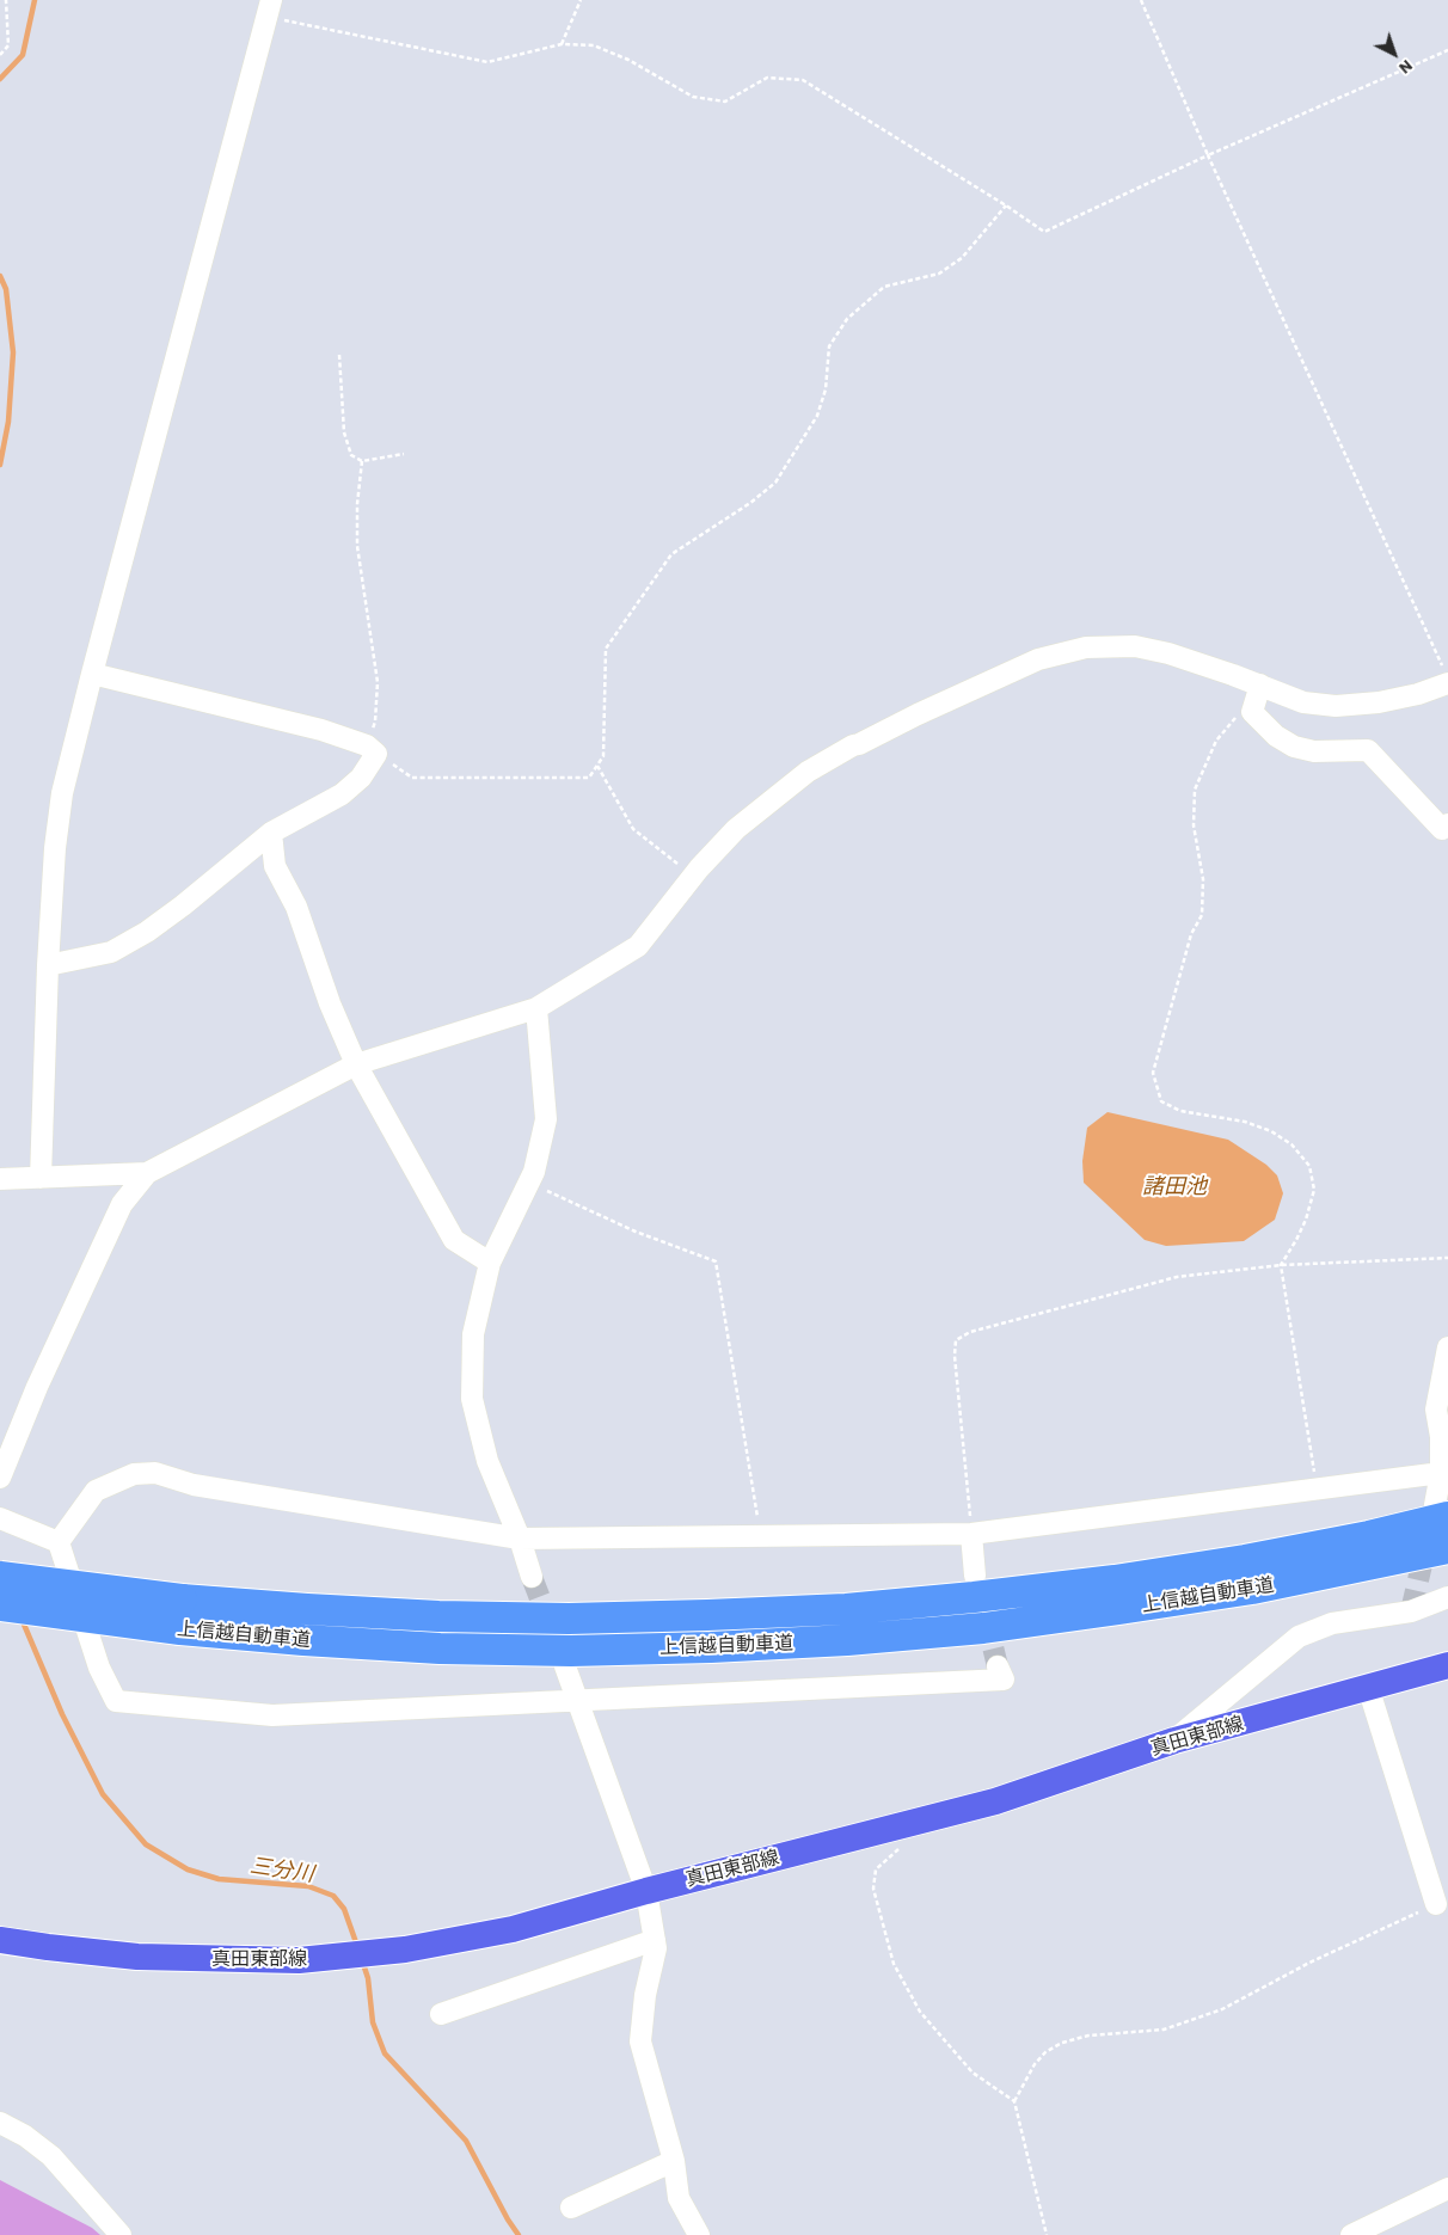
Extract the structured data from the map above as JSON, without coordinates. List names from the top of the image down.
{
  "streets": {
    "highway": ["上信越自動車道"],
    "main road": ["真田東部線"]
  },
  "water": ["諸田池", "三分川"],
  "north": "bottom right"
}
